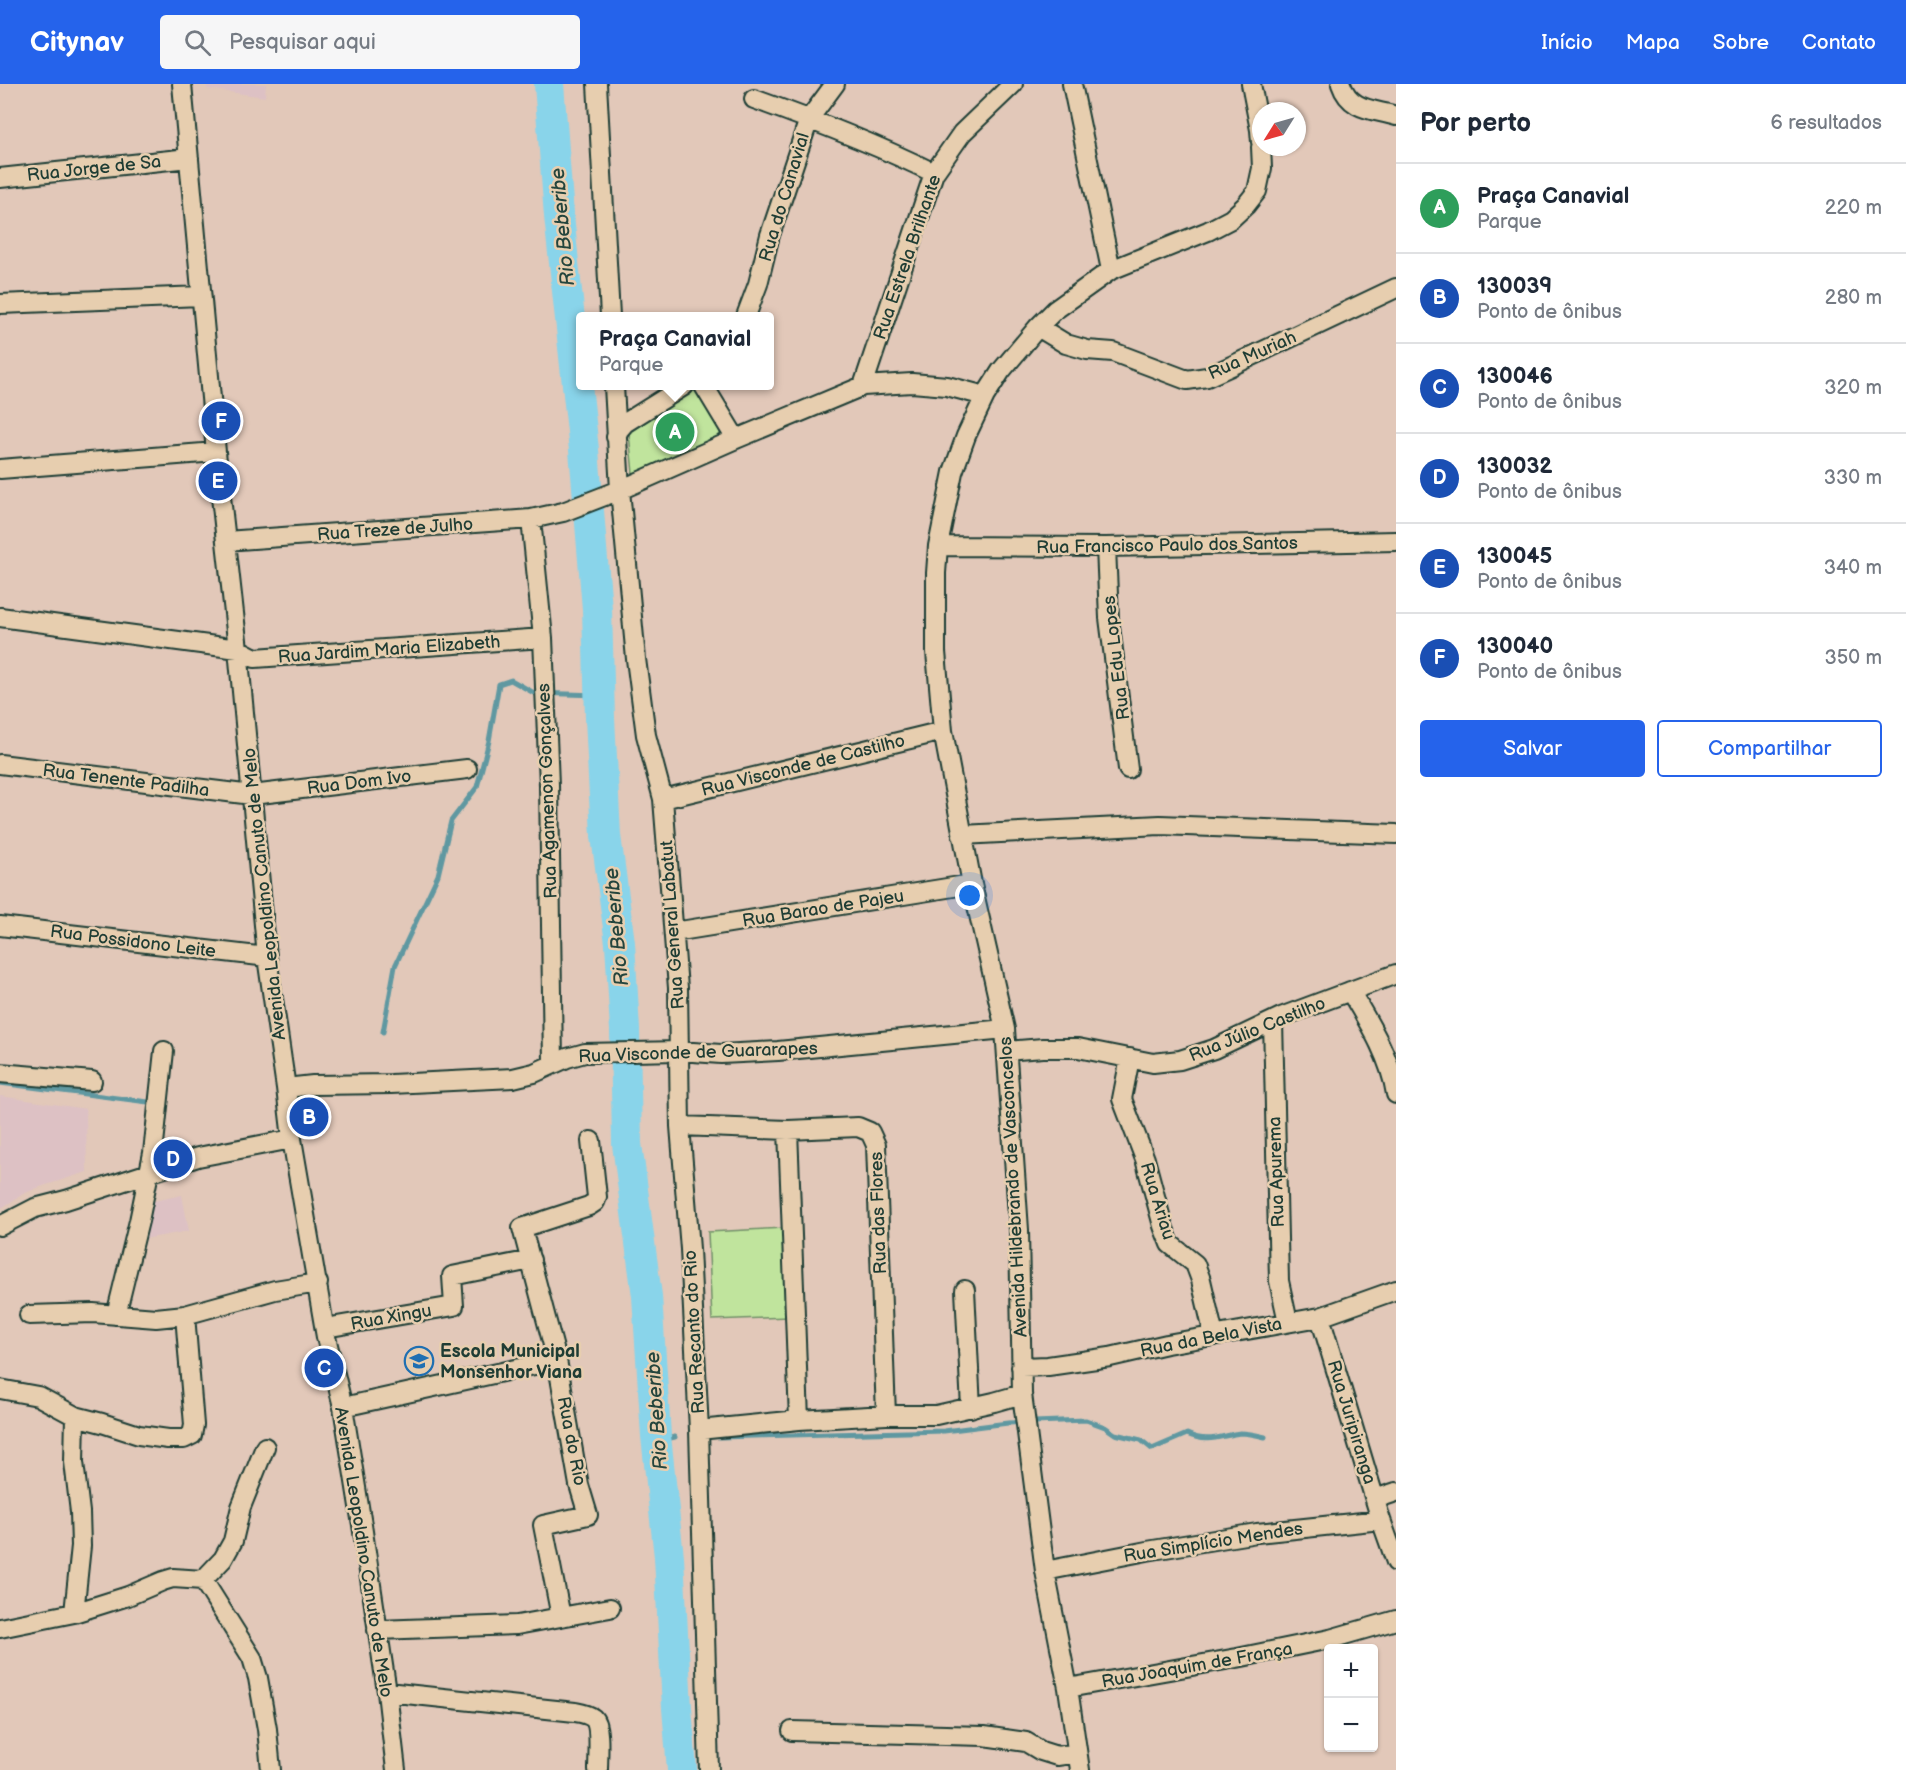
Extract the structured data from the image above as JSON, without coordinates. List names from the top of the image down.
{
  "streets": {
    "street": [
      "Rua Jorge de Sa",
      "Rua do Canavial",
      "Rua Estrela Brilhante",
      "Rua Muriah",
      "Rua Treze de Julho",
      "Rua Francisco Paulo dos Santos",
      "Rua Jardim Maria Elizabeth",
      "Rua Edu Lopes",
      "Rua Visconde de Castilho",
      "Rua Tenente Padilha",
      "Rua Dom Ivo",
      "Rua Agamenon Gonçalves",
      "Avenida Leopoldino Canuto de Melo",
      "Rua Barao de Pajeu",
      "Rua General Labatut",
      "Rua Possidono Leite",
      "Rua Júlio Castilho",
      "Rua Visconde de Guararapes",
      "Rua Apurema",
      "Avenida Hildebrando de Vasconcelos",
      "Rua Ariau",
      "Rua das Flores",
      "Rua Xingu",
      "Rua Recanto do Rio",
      "Rua da Bela Vista",
      "Rua Juripiranga",
      "Rua do Rio",
      "Rua Simplício Mendes",
      "Rua Joaquim de França"
    ]
  },
  "crossings": [
    ["Rua Jorge de Sa", "Avenida Leopoldino Canuto de Melo"],
    ["Rua Estrela Brilhante", "Rua Treze de Julho"],
    ["Rua Muriah", "Avenida Hildebrando de Vasconcelos"],
    ["Rua Treze de Julho", "Rua Agamenon Gonçalves"],
    ["Rua Treze de Julho", "Avenida Leopoldino Canuto de Melo"],
    ["Rua Treze de Julho", "Rua General Labatut"],
    ["Rua Treze de Julho", "Avenida Hildebrando de Vasconcelos"],
    ["Rua Francisco Paulo dos Santos", "Rua Edu Lopes"],
    ["Rua Francisco Paulo dos Santos", "Avenida Hildebrando de Vasconcelos"],
    ["Rua Jardim Maria Elizabeth", "Rua Agamenon Gonçalves"],
    ["Rua Jardim Maria Elizabeth", "Avenida Leopoldino Canuto de Melo"],
    ["Rua Visconde de Castilho", "Rua General Labatut"],
    ["Rua Visconde de Castilho", "Avenida Hildebrando de Vasconcelos"],
    ["Rua Tenente Padilha", "Rua Dom Ivo"],
    ["Rua Tenente Padilha", "Avenida Leopoldino Canuto de Melo"],
    ["Rua Dom Ivo", "Avenida Leopoldino Canuto de Melo"],
    ["Rua Agamenon Gonçalves", "Rua Visconde de Guararapes"],
    ["Avenida Leopoldino Canuto de Melo", "Rua Possidono Leite"],
    ["Avenida Leopoldino Canuto de Melo", "Rua Visconde de Guararapes"],
    ["Avenida Leopoldino Canuto de Melo", "Rua Xingu"],
    ["Rua Barao de Pajeu", "Rua General Labatut"],
    ["Rua Barao de Pajeu", "Avenida Hildebrando de Vasconcelos"],
    ["Rua General Labatut", "Rua Visconde de Guararapes"],
    ["Rua General Labatut", "Rua Recanto do Rio"],
    ["Rua Júlio Castilho", "Rua Apurema"],
    ["Rua Júlio Castilho", "Avenida Hildebrando de Vasconcelos"],
    ["Rua Júlio Castilho", "Rua Ariau"],
    ["Rua Visconde de Guararapes", "Avenida Hildebrando de Vasconcelos"],
    ["Rua Visconde de Guararapes", "Rua Recanto do Rio"],
    ["Rua Apurema", "Rua da Bela Vista"],
    ["Avenida Hildebrando de Vasconcelos", "Rua Recanto do Rio"],
    ["Avenida Hildebrando de Vasconcelos", "Rua da Bela Vista"],
    ["Avenida Hildebrando de Vasconcelos", "Rua Simplício Mendes"],
    ["Avenida Hildebrando de Vasconcelos", "Rua Joaquim de França"],
    ["Rua Ariau", "Rua da Bela Vista"],
    ["Rua das Flores", "Rua Recanto do Rio"],
    ["Rua Xingu", "Rua do Rio"],
    ["Rua da Bela Vista", "Rua Juripiranga"],
    ["Rua Juripiranga", "Rua Simplício Mendes"]
  ],
  "water": ["Rio Beberibe"],
  "places": {
    "school or university": ["Escola Municipal Monsenhor Viana"]
  },
  "north": "bottom left",
  "page": {
    "header": "Citynav",
    "search": "Pesquisar aqui",
    "nav": [
      "Início",
      "Mapa",
      "Sobre",
      "Contato"
    ],
    "heading": ["Por perto", "6 resultados"],
    "list": [
      {
        "mark": "A",
        "name": "Praça Canavial",
        "note": "Parque",
        "value": "220 m"
      },
      {
        "mark": "B",
        "name": "130039",
        "note": "Ponto de ônibus",
        "value": "280 m"
      },
      {
        "mark": "C",
        "name": "130046",
        "note": "Ponto de ônibus",
        "value": "320 m"
      },
      {
        "mark": "D",
        "name": "130032",
        "note": "Ponto de ônibus",
        "value": "330 m"
      },
      {
        "mark": "E",
        "name": "130045",
        "note": "Ponto de ônibus",
        "value": "340 m"
      },
      {
        "mark": "F",
        "name": "130040",
        "note": "Ponto de ônibus",
        "value": "350 m"
      }
    ],
    "popup": ["Praça Canavial", "Parque"],
    "pins": [
      "F",
      "A",
      "E",
      "B",
      "D",
      "C"
    ],
    "buttons": ["Salvar", "Compartilhar"],
    "map_buttons": ["+", "−"]
  }
}
